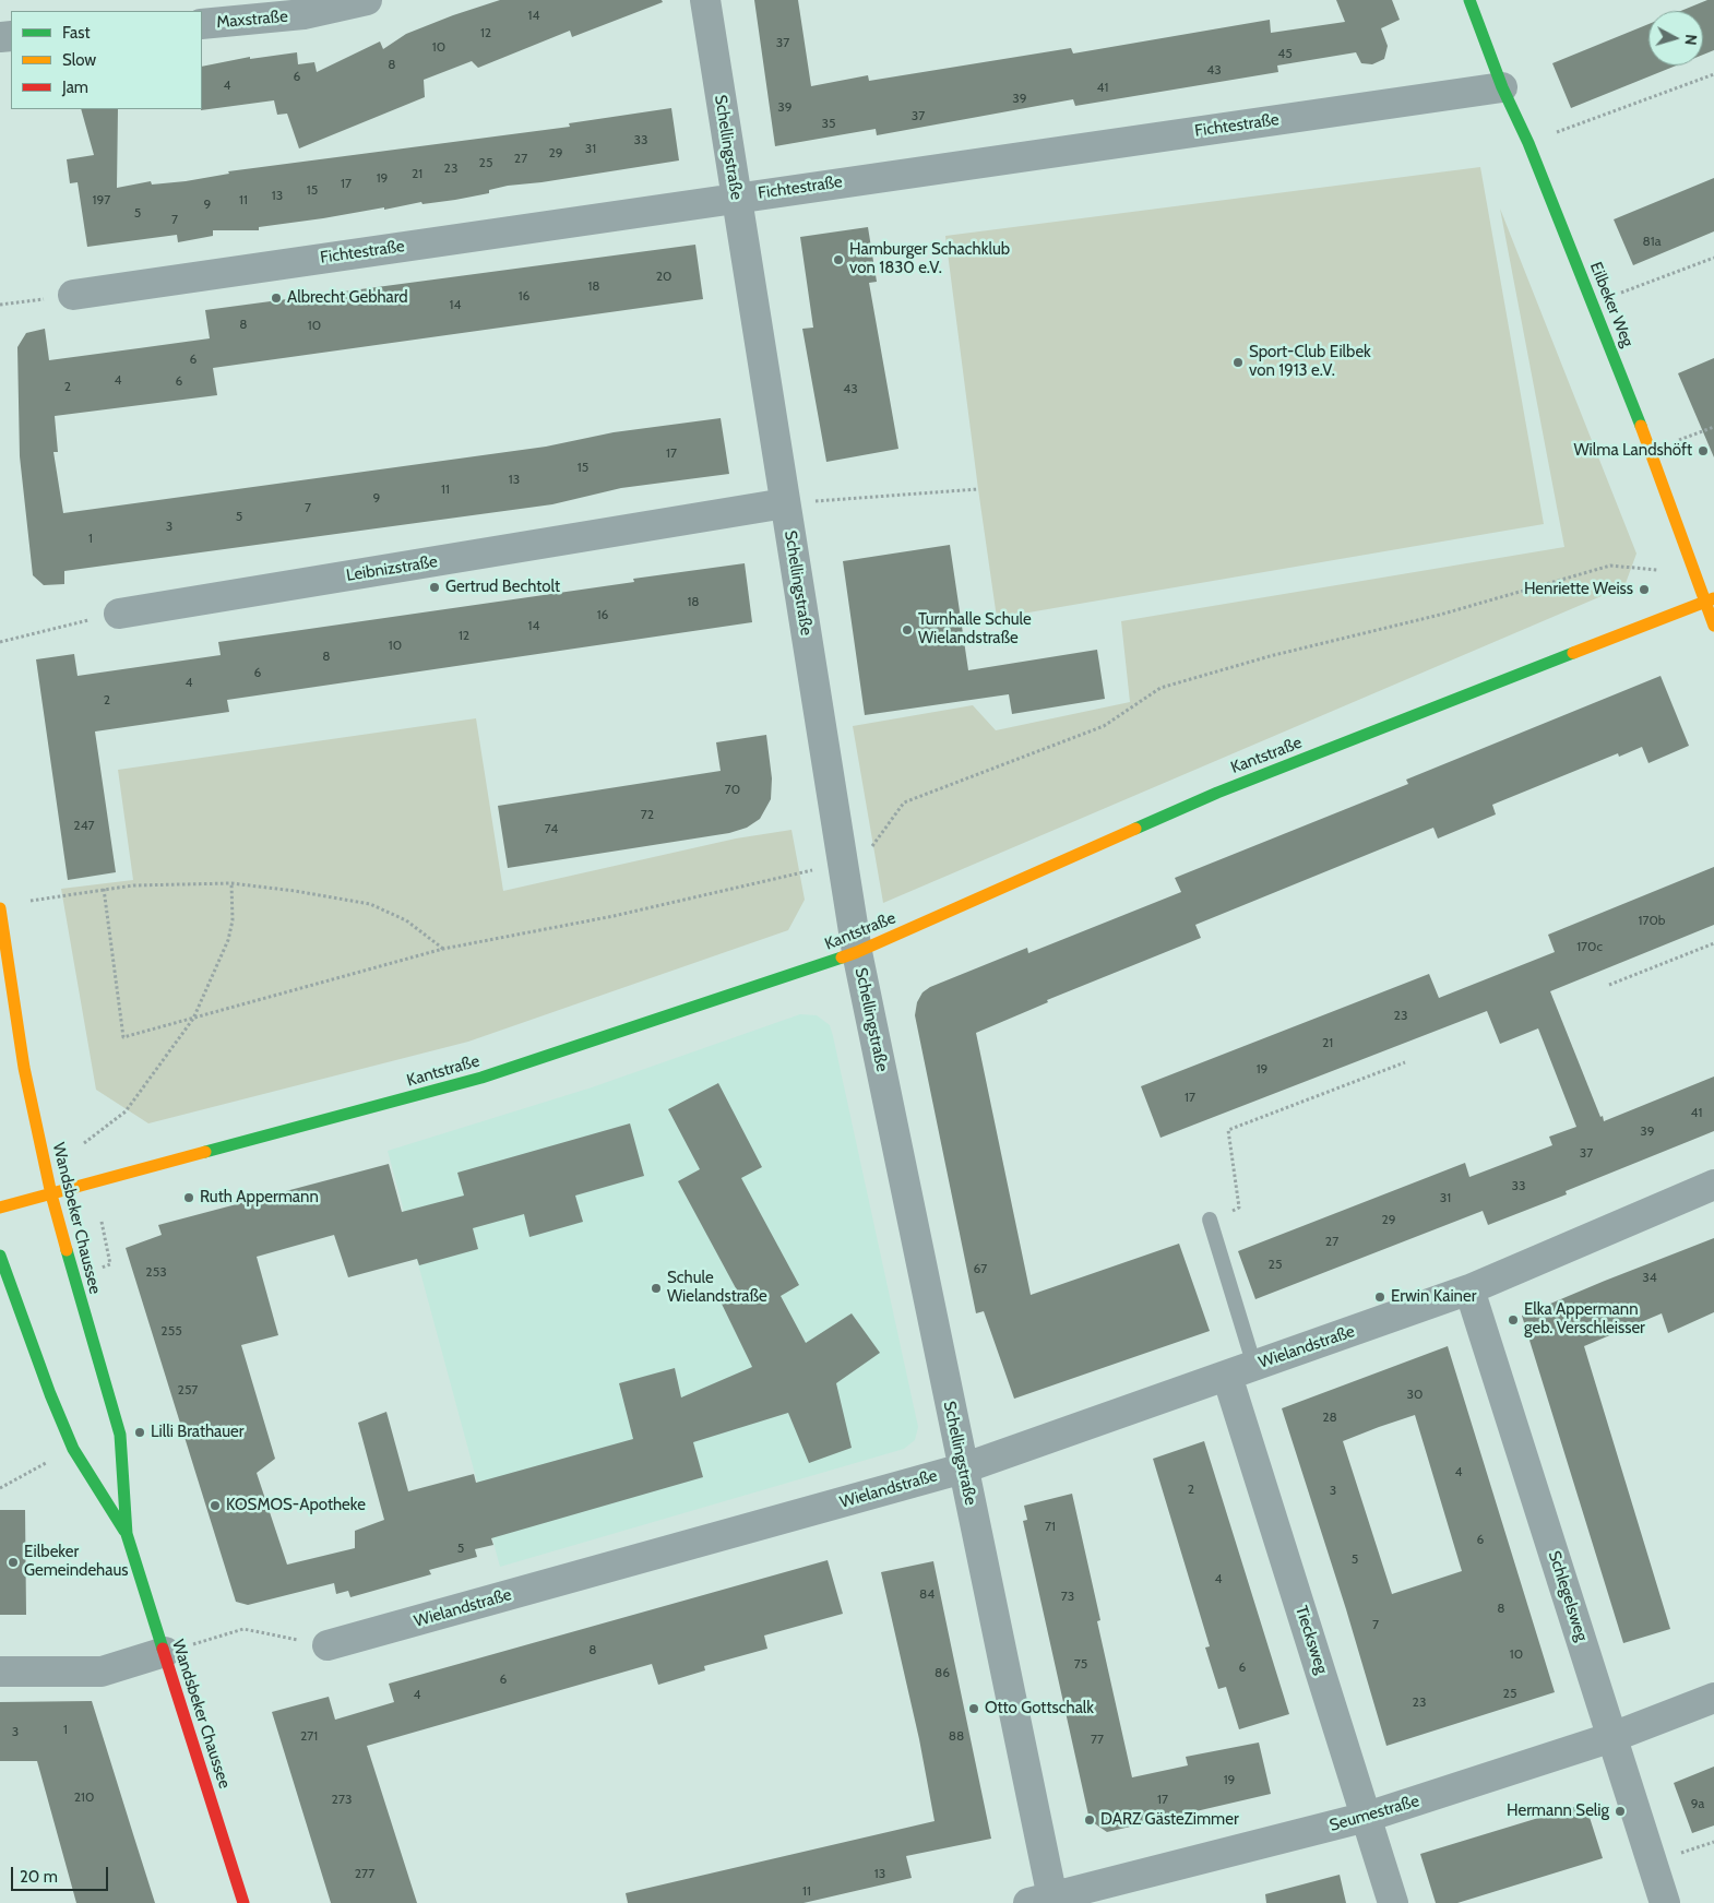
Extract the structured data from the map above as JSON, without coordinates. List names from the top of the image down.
{
  "streets": {
    "street": [
      "Maxstraße",
      "Fichtestraße",
      "Schellingstraße",
      "Eilbeker Weg",
      "Leibnizstraße",
      "Kantstraße",
      "Wandsbeker Chaussee",
      "Wielandstraße",
      "Schlegelsweg",
      "Tiecksweg",
      "Seumestraße"
    ]
  },
  "crossings": [
    ["Fichtestraße", "Schellingstraße"],
    ["Fichtestraße", "Eilbeker Weg"],
    ["Schellingstraße", "Leibnizstraße"],
    ["Schellingstraße", "Kantstraße"],
    ["Schellingstraße", "Wielandstraße"],
    ["Schellingstraße", "Seumestraße"],
    ["Eilbeker Weg", "Kantstraße"],
    ["Kantstraße", "Wandsbeker Chaussee"],
    ["Wielandstraße", "Schlegelsweg"],
    ["Wielandstraße", "Tiecksweg"],
    ["Schlegelsweg", "Seumestraße"],
    ["Tiecksweg", "Seumestraße"]
  ],
  "places": [
    "Hamburger Schachklub von 1830 e.V.",
    "Albrecht Gebhard",
    "Sport-Club Eilbek von 1913 e.V.",
    "Wilma Landshöft",
    "Gertrud Bechtolt",
    "Henriette Weiss",
    "Turnhalle Schule Wielandstraße",
    "Ruth Appermann",
    "Schule Wielandstraße",
    "Erwin Kainer",
    "Elka Appermann geb. Verschleisser",
    "Lilli Brathauer",
    "KOSMOS-Apotheke",
    "Eilbeker Gemeindehaus",
    "Otto Gottschalk",
    "Hermann Selig",
    "DARZ GästeZimmer"
  ],
  "house_numbers": [
    "14",
    "12",
    "37",
    "10",
    "45",
    "8",
    "43",
    "6",
    "4",
    "41",
    "39",
    "39",
    "37",
    "35",
    "33",
    "31",
    "29",
    "27",
    "25",
    "23",
    "21",
    "19",
    "17",
    "15",
    "13",
    "197",
    "11",
    "9",
    "5",
    "7",
    "81a",
    "20",
    "18",
    "16",
    "14",
    "8",
    "10",
    "6",
    "4",
    "6",
    "2",
    "43",
    "17",
    "15",
    "13",
    "11",
    "9",
    "7",
    "5",
    "3",
    "1",
    "18",
    "16",
    "14",
    "12",
    "10",
    "8",
    "6",
    "4",
    "2",
    "70",
    "72",
    "247",
    "74",
    "170b",
    "170c",
    "23",
    "21",
    "19",
    "17",
    "41",
    "39",
    "37",
    "33",
    "31",
    "29",
    "27",
    "25",
    "67",
    "253",
    "34",
    "255",
    "257",
    "30",
    "28",
    "4",
    "2",
    "3",
    "71",
    "6",
    "5",
    "5",
    "4",
    "84",
    "73",
    "8",
    "7",
    "8",
    "10",
    "75",
    "6",
    "86",
    "6",
    "25",
    "4",
    "23",
    "1",
    "3",
    "271",
    "88",
    "77",
    "19",
    "210",
    "273",
    "17",
    "9a",
    "277",
    "13",
    "11"
  ],
  "legend": ["Fast", "Slow", "Jam"],
  "scale_bar": "20 m",
  "north": "right"
}
